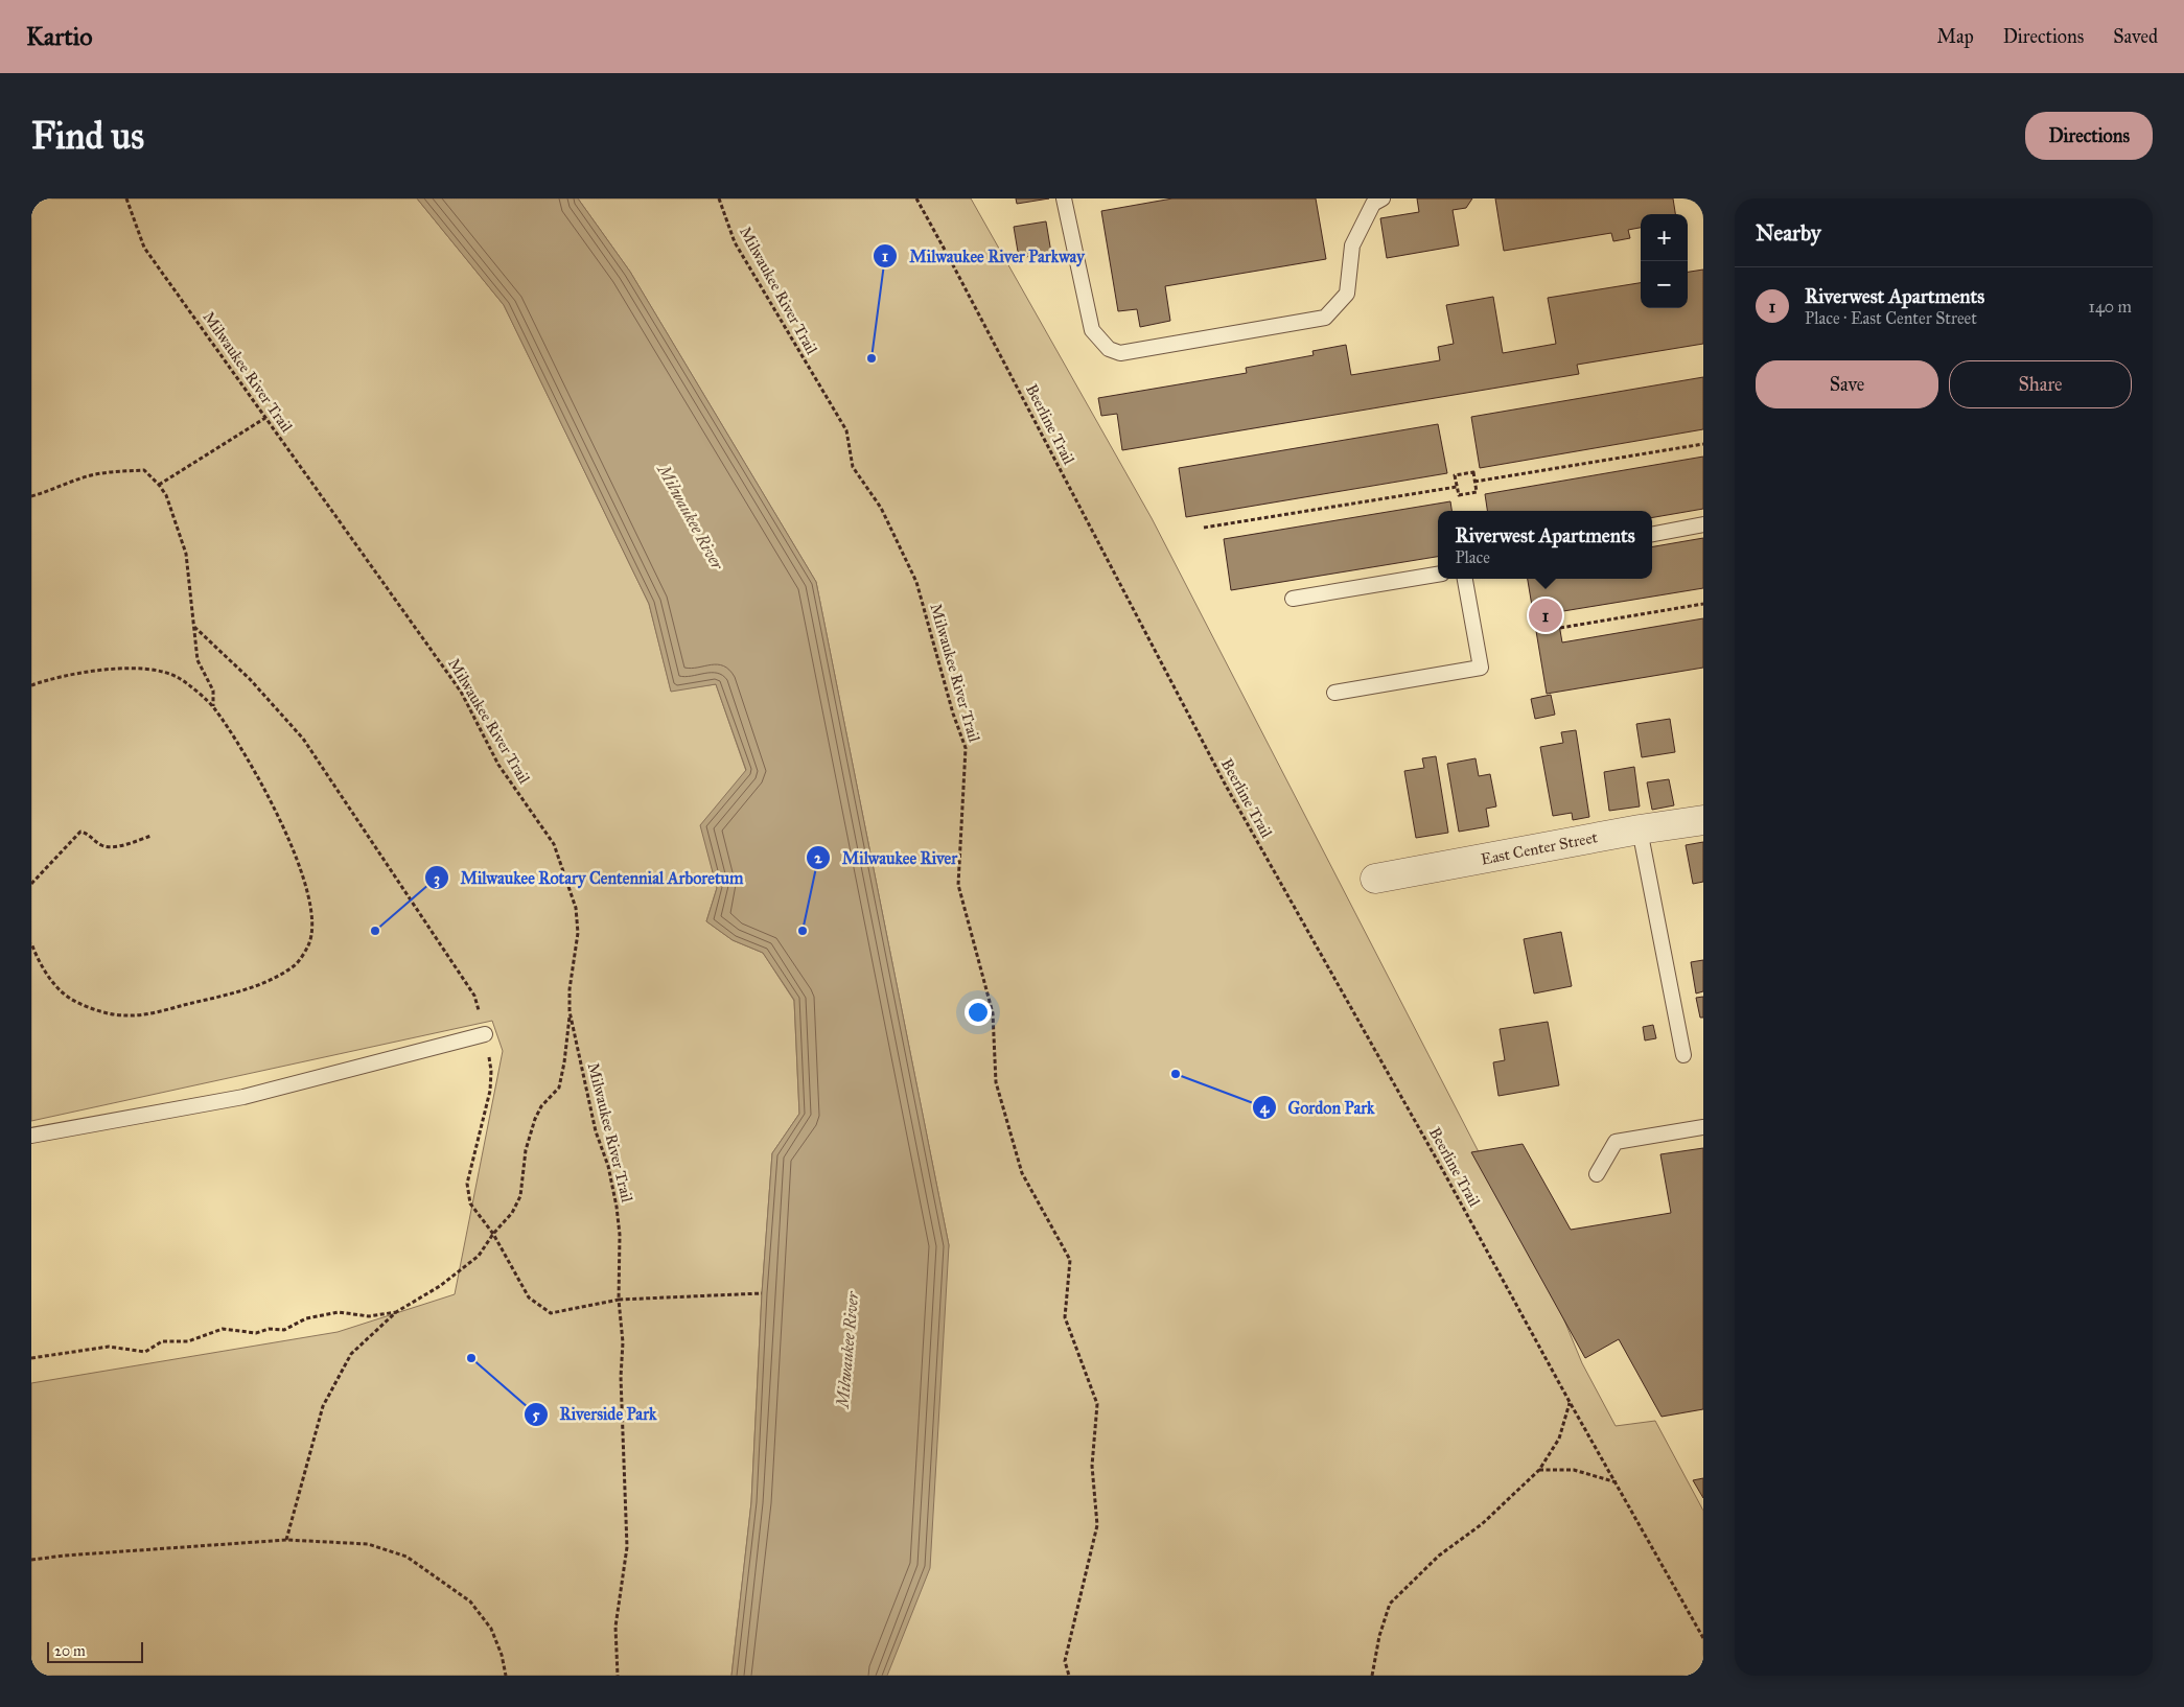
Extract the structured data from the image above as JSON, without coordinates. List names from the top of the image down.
{
  "streets": {
    "street": ["East Center Street"],
    "path": ["Milwaukee River Trail", "Beerline Trail"]
  },
  "water": ["Milwaukee River"],
  "places": [
    "Milwaukee River Parkway",
    "Milwaukee Rotary Centennial Arboretum",
    "Milwaukee River",
    "Gordon Park",
    "Riverside Park"
  ],
  "scale_bar": "20 m",
  "page": {
    "header": "Kartio",
    "nav": ["Map", "Directions", "Saved"],
    "buttons": [
      "Directions",
      ["Save", "Share"]
    ],
    "title": "Find us",
    "heading": "Nearby",
    "map_buttons": ["+", "−"],
    "list": [
      {
        "mark": "1",
        "name": "Riverwest Apartments",
        "note": "Place · East Center Street",
        "value": "140 m"
      }
    ],
    "popup": ["Riverwest Apartments", "Place"],
    "pins": "1",
    "scale": "20 m"
  }
}
